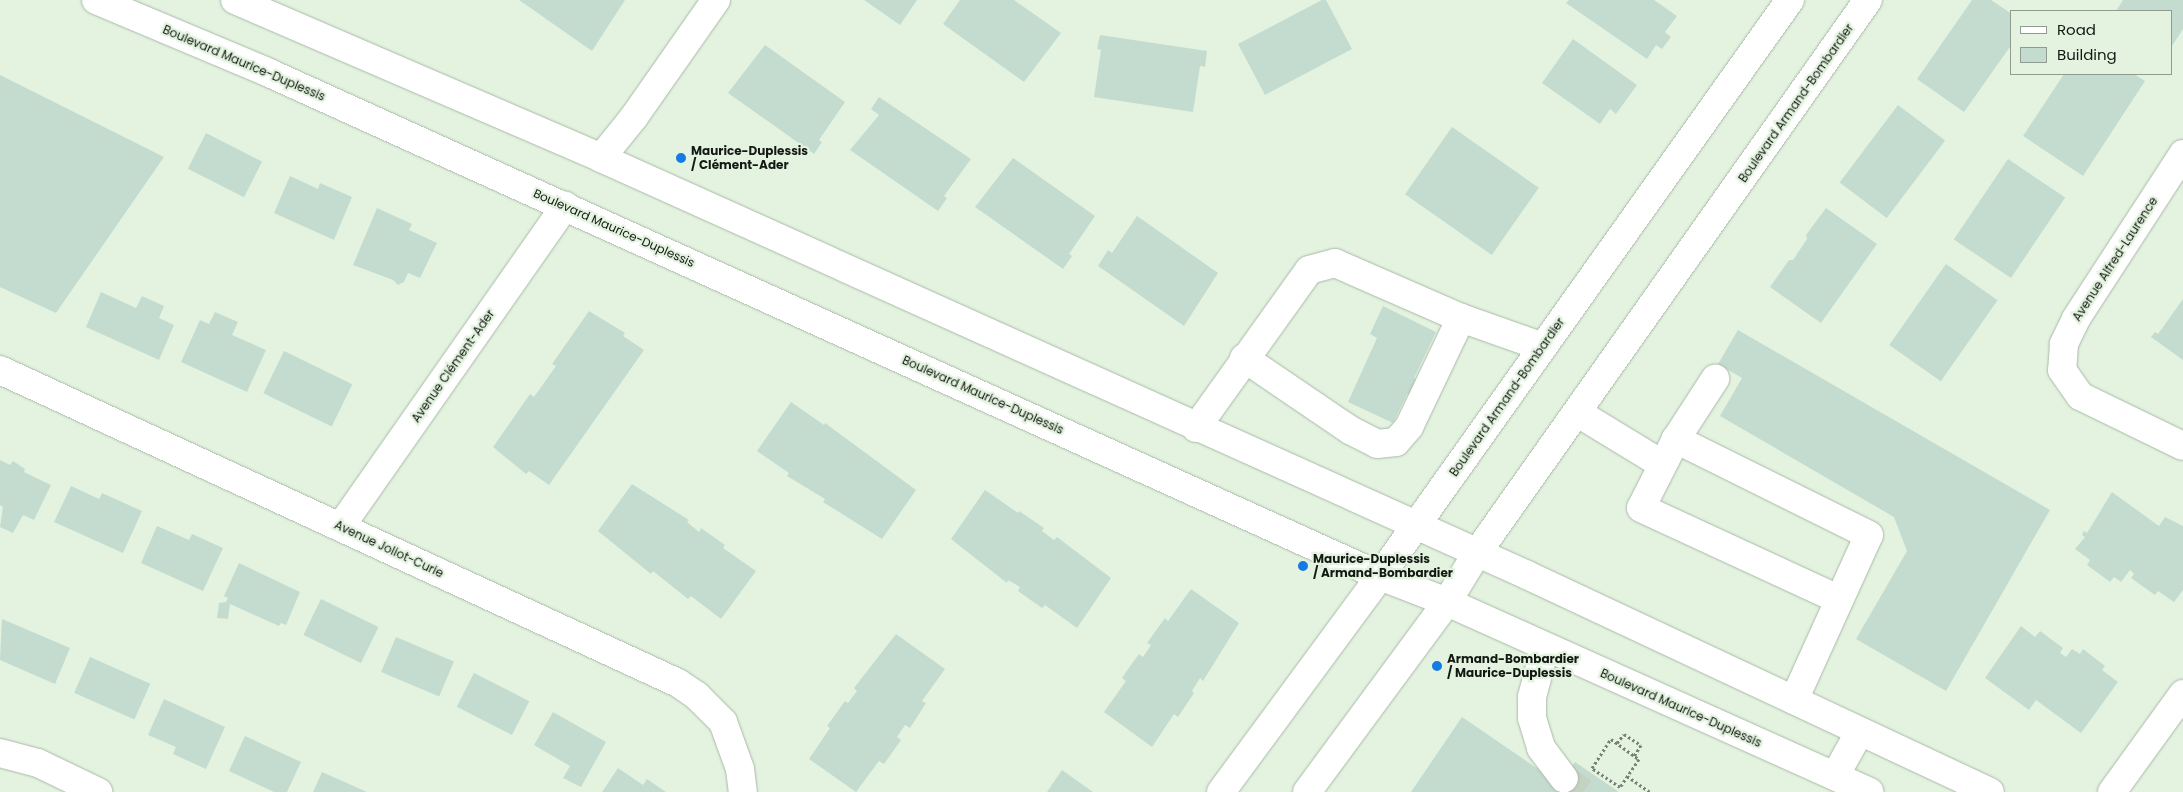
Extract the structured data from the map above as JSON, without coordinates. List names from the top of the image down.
{
  "streets": {
    "street": [
      "Boulevard Maurice-Duplessis",
      "Boulevard Armand-Bombardier",
      "Avenue Alfred-Laurence",
      "Avenue Clément-Ader",
      "Avenue Joliot-Curie"
    ]
  },
  "crossings": [
    ["Boulevard Maurice-Duplessis", "Boulevard Armand-Bombardier"],
    ["Boulevard Maurice-Duplessis", "Avenue Clément-Ader"],
    ["Avenue Clément-Ader", "Avenue Joliot-Curie"]
  ],
  "places": ["Maurice-Duplessis / Clément-Ader", "Maurice-Duplessis / Armand-Bombardier", "Armand-Bombardier / Maurice-Duplessis"],
  "legend": ["Road", "Building"]
}
